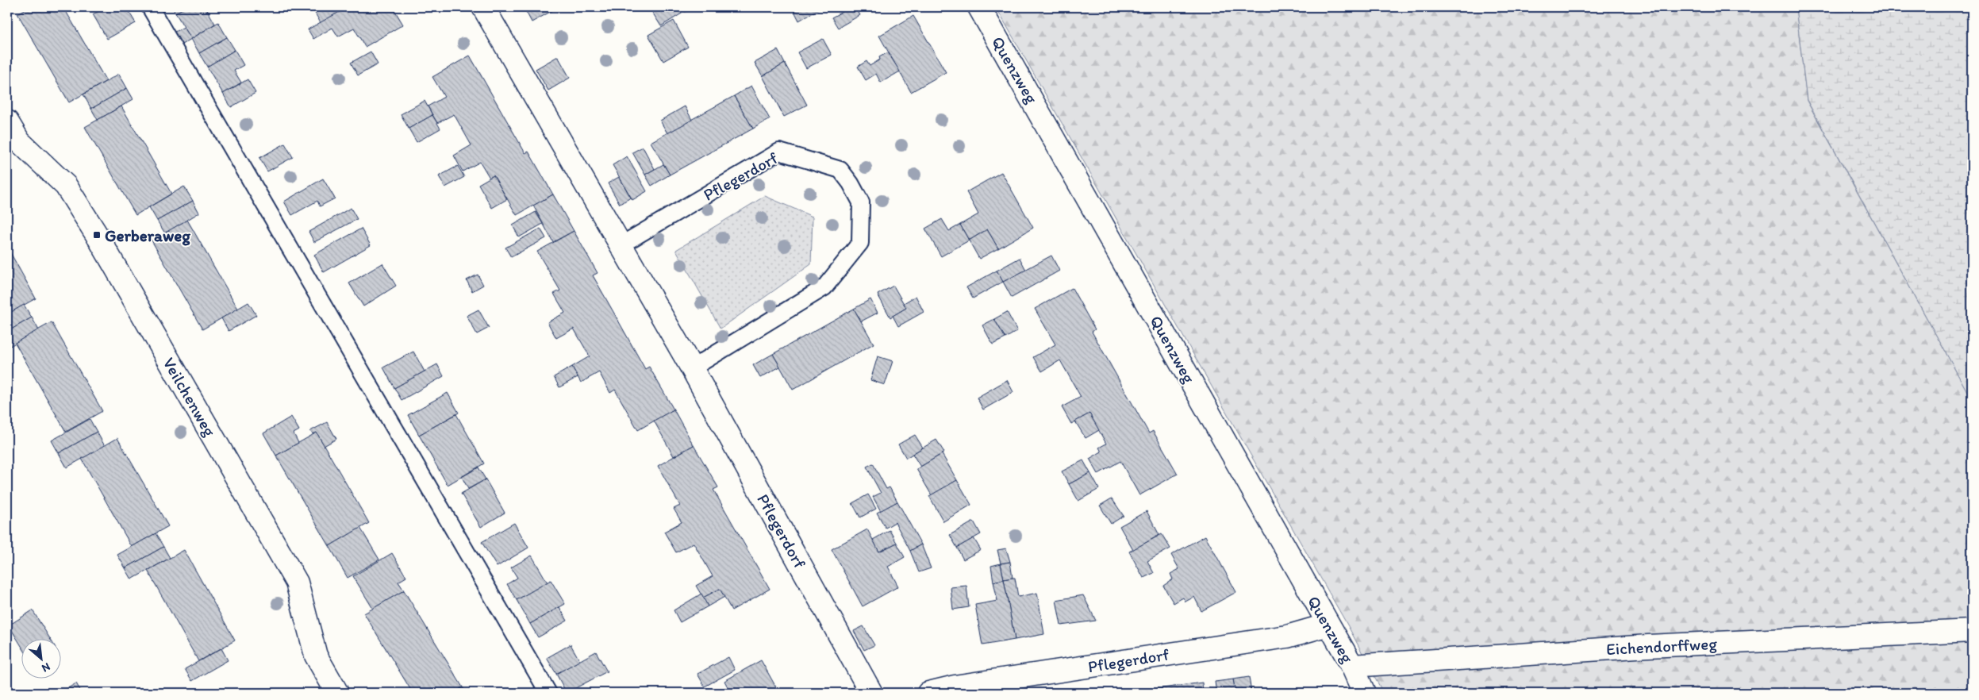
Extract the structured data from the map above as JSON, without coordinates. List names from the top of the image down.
{
  "streets": {
    "street": [
      "Quenzweg",
      "Pflegerdorf",
      "Veilchenweg",
      "Eichendorffweg"
    ]
  },
  "crossings": [
    ["Quenzweg", "Pflegerdorf"],
    ["Quenzweg", "Eichendorffweg"]
  ],
  "places": {
    "transit": ["Gerberaweg"]
  },
  "north": "bottom right"
}
